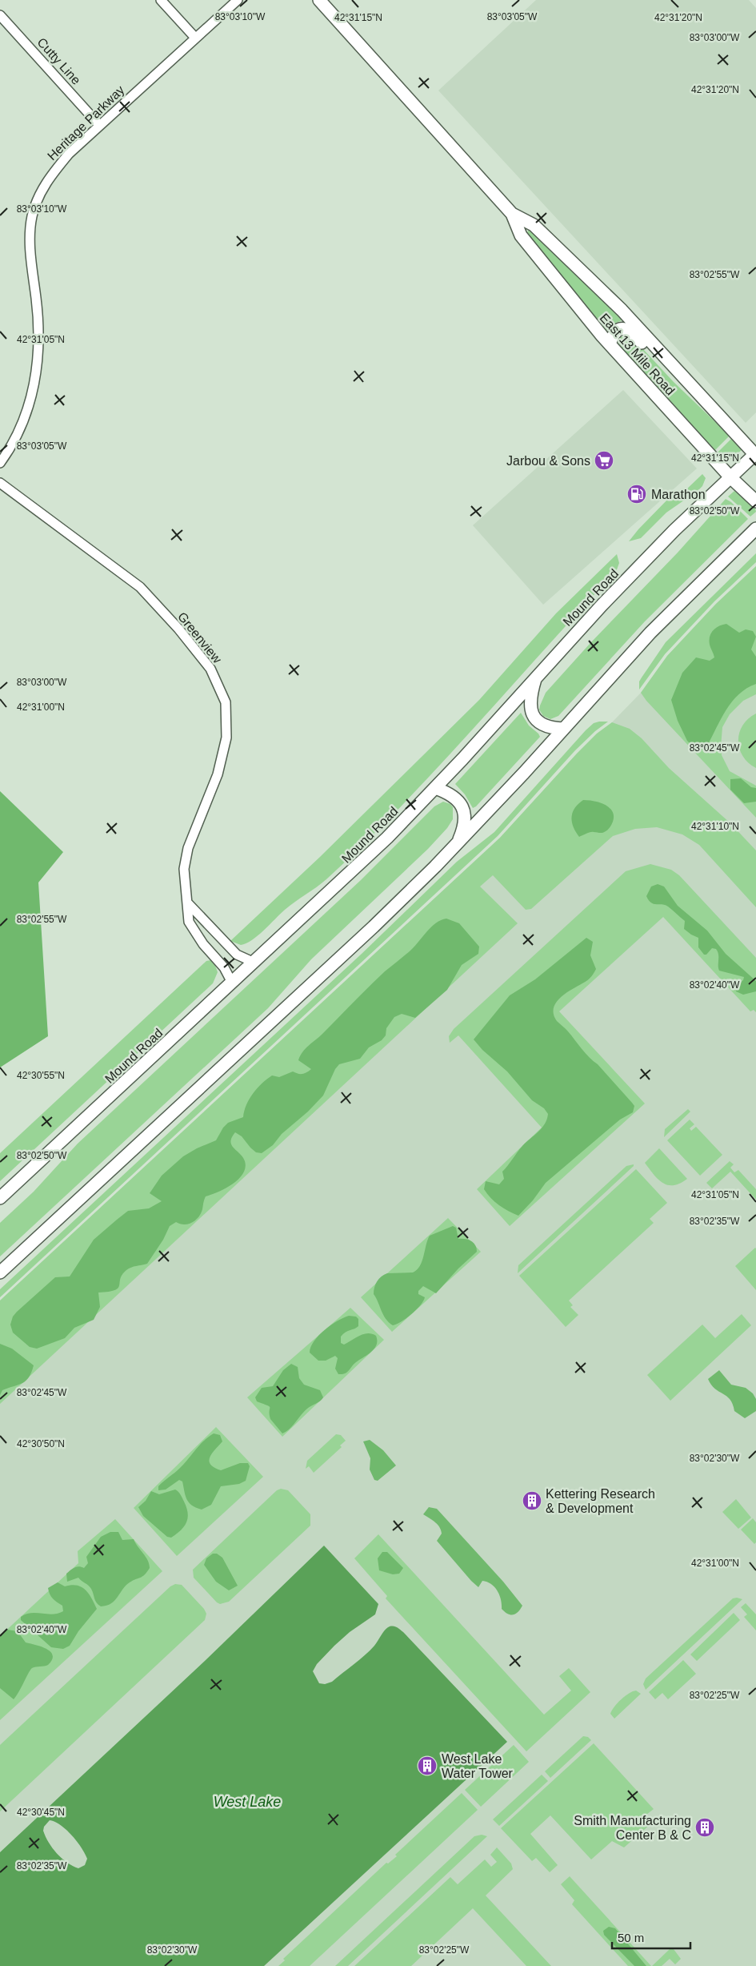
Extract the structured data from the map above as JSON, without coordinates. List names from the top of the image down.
{
  "streets": {
    "main road": ["East 13 Mile Road", "Mound Road"],
    "street": ["Cutty Line", "Heritage Parkway", "Greenview"]
  },
  "crossings": [
    ["Cutty Line", "Heritage Parkway"],
    ["East 13 Mile Road", "Mound Road"],
    ["Mound Road", "Greenview"]
  ],
  "water": ["West Lake"],
  "places": {
    "supermarket": ["Jarbou & Sons"],
    "fuel station": ["Marathon"],
    "building": ["Kettering Research & Development", "West Lake Water Tower", "Smith Manufacturing Center B & C"]
  },
  "scale_bar": "50 m",
  "coordinates": [
    "83°03'10\"W",
    "83°03'05\"W",
    "42°31'20\"N",
    "42°31'15\"N",
    "83°03'00\"W",
    "83°02'55\"W",
    "42°31'05\"N",
    "83°02'50\"W",
    "42°31'00\"N",
    "83°02'45\"W",
    "42°31'10\"N",
    "83°02'40\"W",
    "42°30'55\"N",
    "83°02'35\"W",
    "42°30'50\"N",
    "83°02'30\"W",
    "83°02'25\"W",
    "42°30'45\"N"
  ]
}
